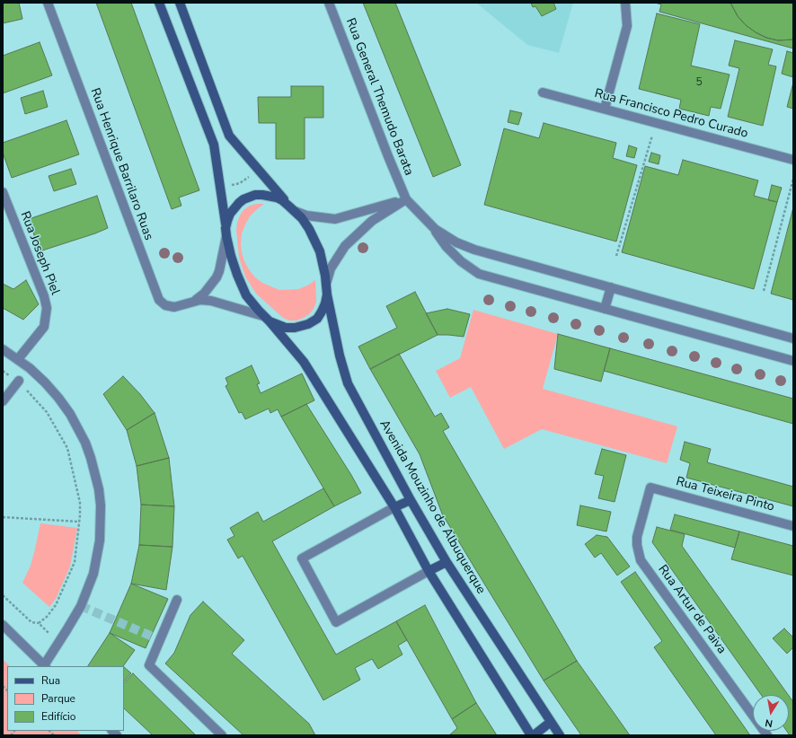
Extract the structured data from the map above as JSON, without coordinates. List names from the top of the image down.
{
  "streets": {
    "main road": ["Avenida Mouzinho de Albuquerque"],
    "street": [
      "Rua General Themudo Barata",
      "Rua Francisco Pedro Curado",
      "Rua Henrique Barrilaro Ruas",
      "Rua Joseph Piel",
      "Rua Teixeira Pinto",
      "Rua Artur de Paiva"
    ]
  },
  "crossings": [
    ["Rua Henrique Barrilaro Ruas", "Avenida Mouzinho de Albuquerque"],
    ["Rua Teixeira Pinto", "Rua Artur de Paiva"]
  ],
  "house_numbers": ["5"],
  "legend": ["Rua", "Parque", "Edifício"],
  "north": "bottom"
}
